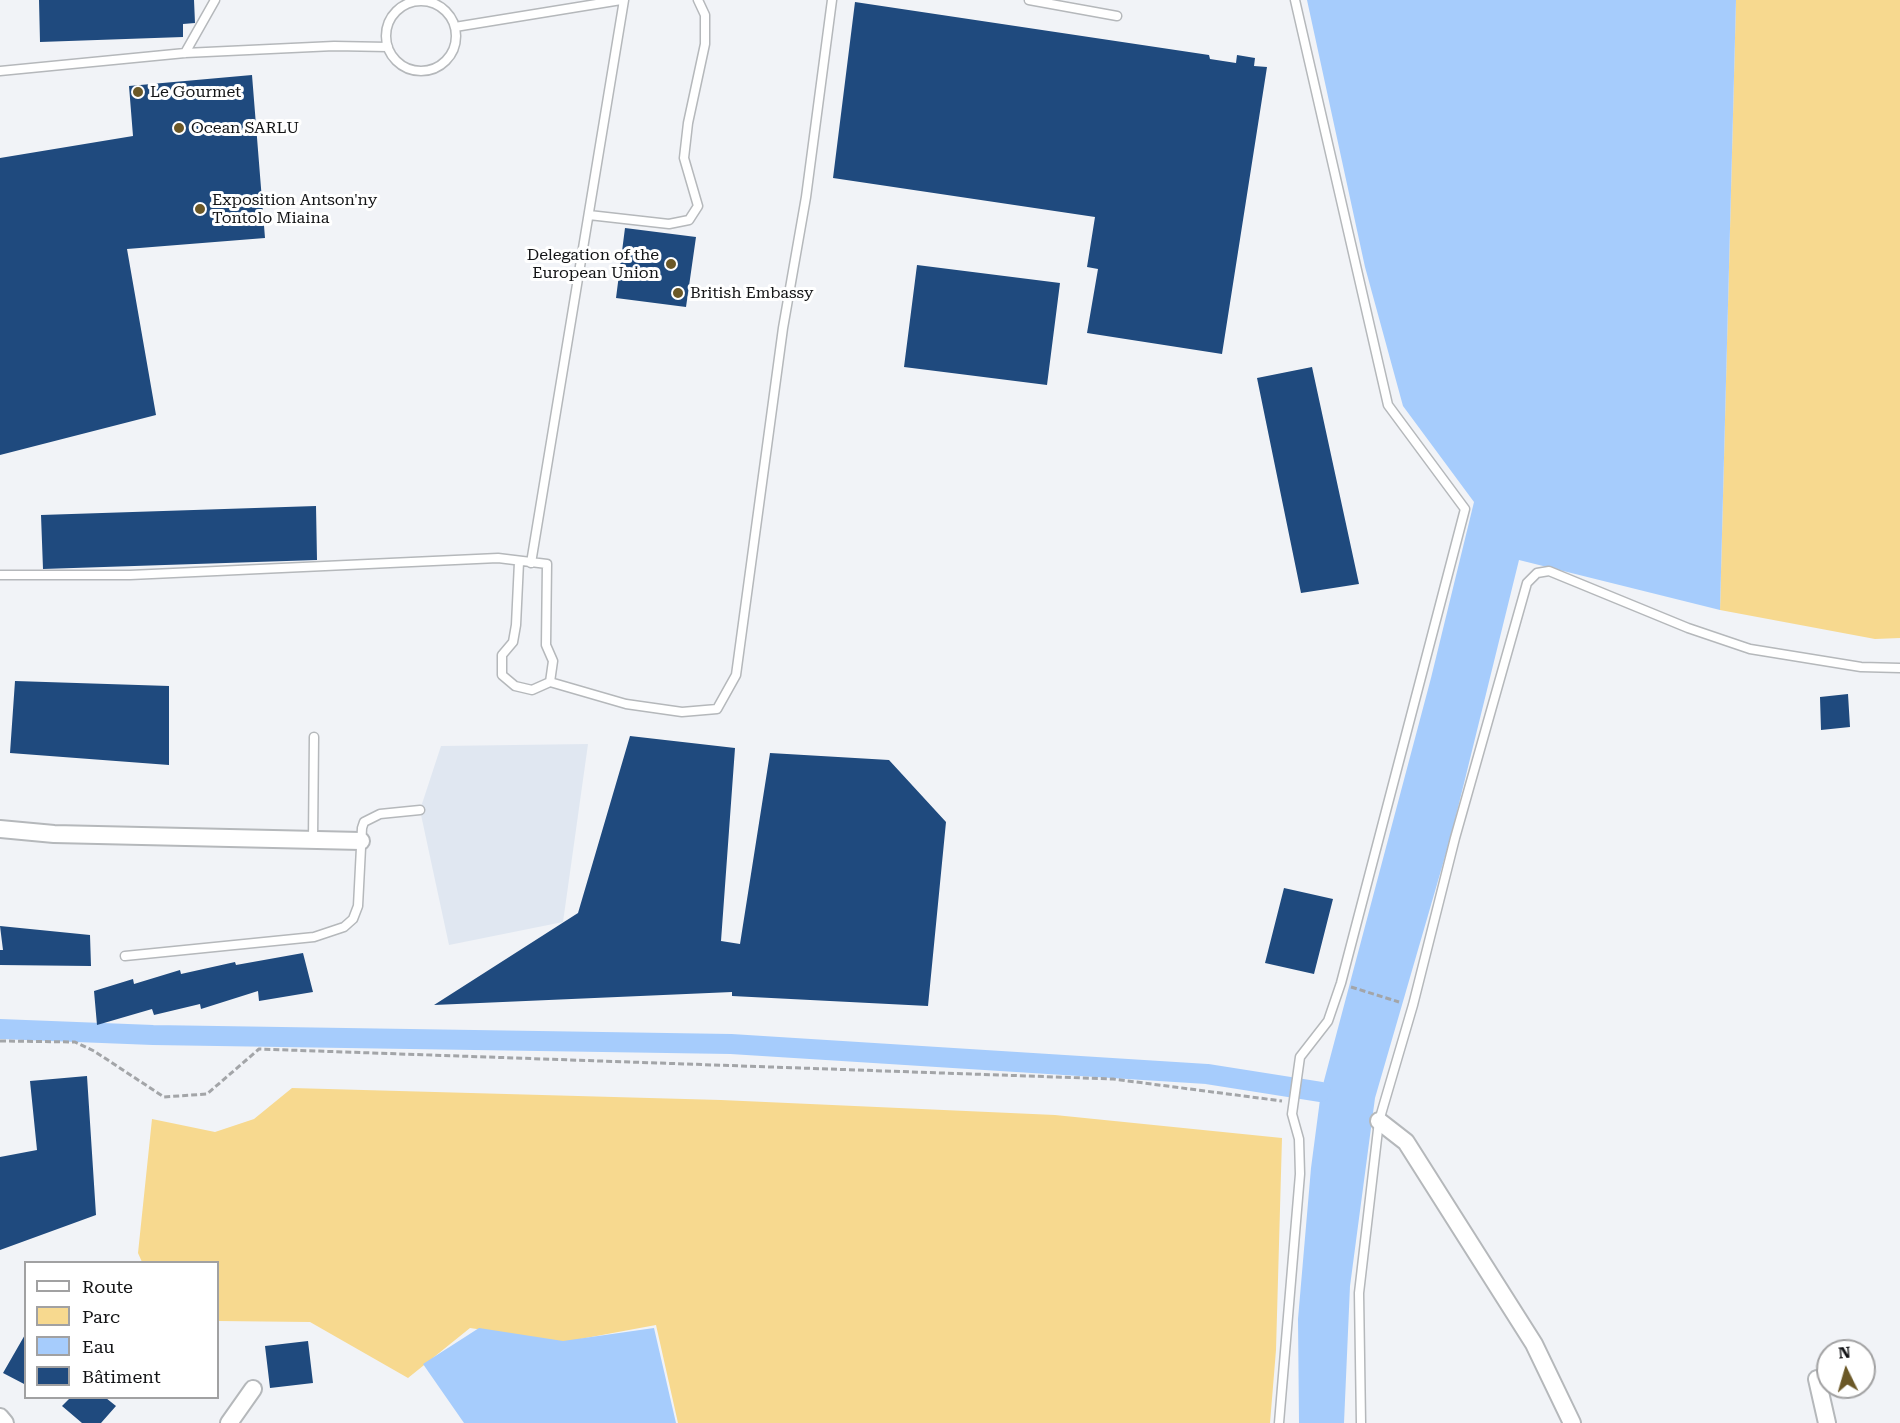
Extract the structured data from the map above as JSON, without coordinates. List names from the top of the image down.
{
  "places": [
    "Le Gourmet",
    "Ocean SARLU",
    "Exposition Antson'ny Tontolo Miaina",
    "Delegation of the European Union",
    "British Embassy"
  ],
  "legend": [
    "Route",
    "Parc",
    "Eau",
    "Bâtiment"
  ],
  "north": "top"
}
